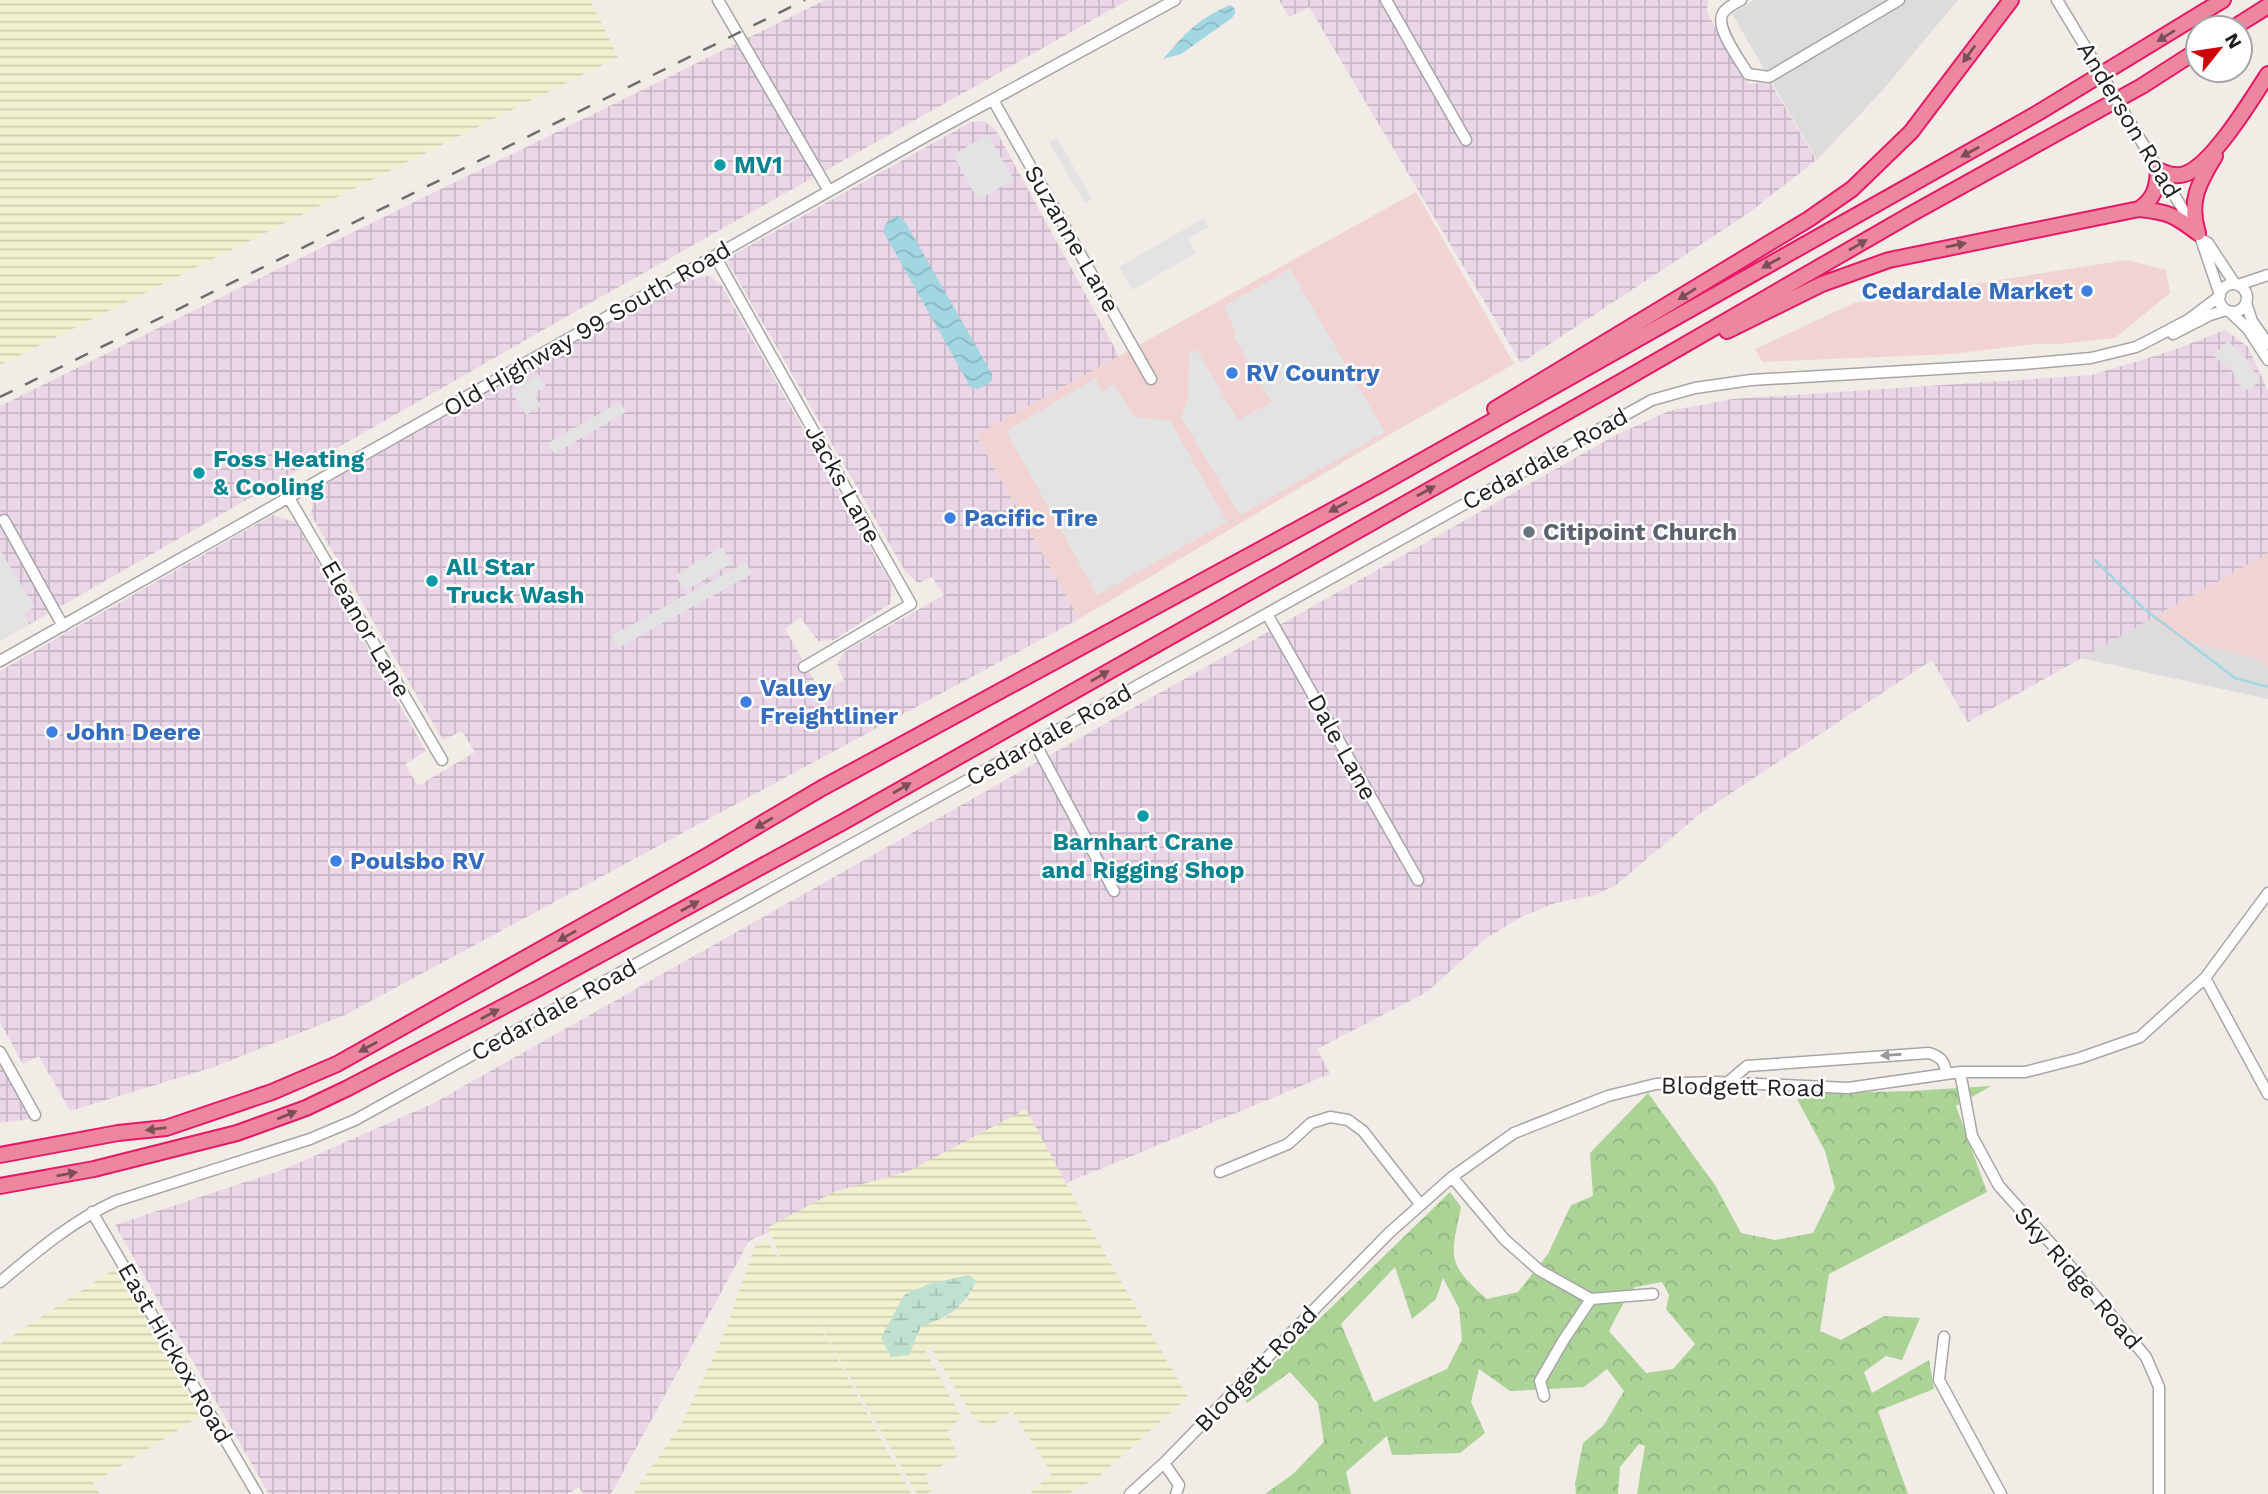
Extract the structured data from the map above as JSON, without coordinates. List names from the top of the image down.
{
  "streets": {
    "street": [
      "Anderson Road",
      "Suzanne Lane",
      "Old Highway 99 South Road",
      "Cedardale Road",
      "Jacks Lane",
      "Eleanor Lane",
      "Dale Lane",
      "Blodgett Road",
      "Sky Ridge Road",
      "East Hickox Road"
    ]
  },
  "crossings": [
    ["Anderson Road", "Cedardale Road"],
    ["Suzanne Lane", "Old Highway 99 South Road"],
    ["Old Highway 99 South Road", "Jacks Lane"],
    ["Old Highway 99 South Road", "Eleanor Lane"],
    ["Cedardale Road", "Dale Lane"],
    ["Cedardale Road", "East Hickox Road"],
    ["Blodgett Road", "Sky Ridge Road"]
  ],
  "places": [
    "MV1",
    "Cedardale Market",
    "RV Country",
    "Foss Heating & Cooling",
    "Pacific Tire",
    "Citipoint Church",
    "All Star Truck Wash",
    "Valley Freightliner",
    "John Deere",
    "Barnhart Crane and Rigging Shop",
    "Poulsbo RV"
  ],
  "north": "top right"
}
